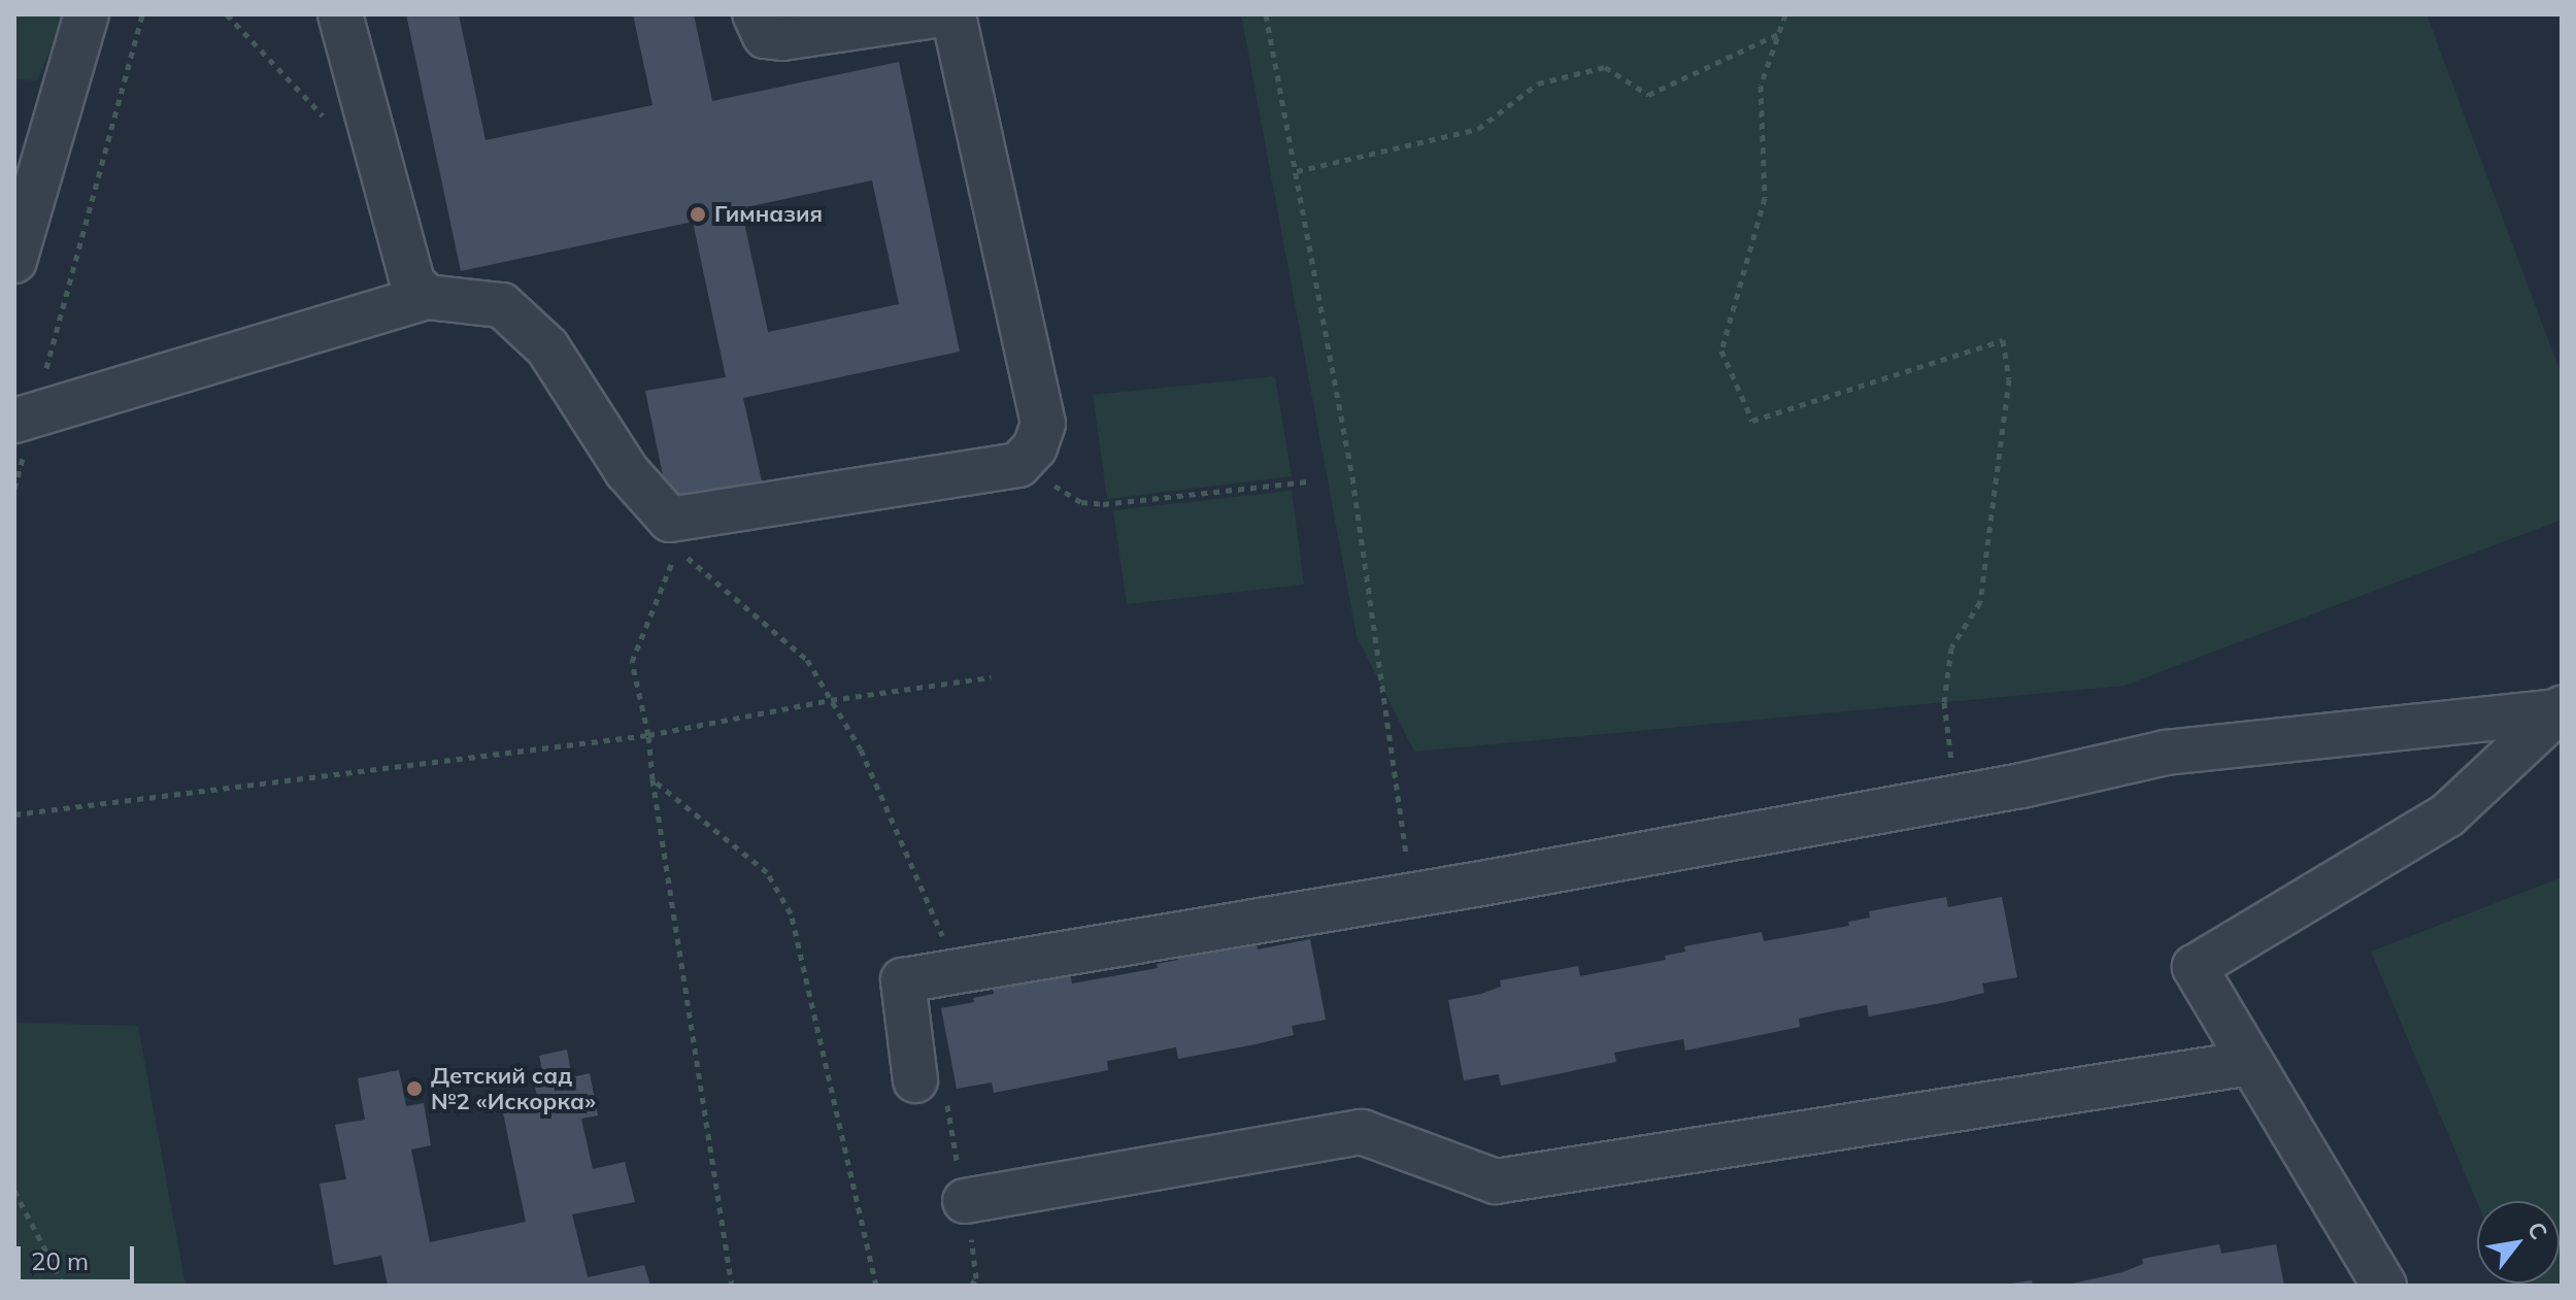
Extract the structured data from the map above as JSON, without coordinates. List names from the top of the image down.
{
  "places": ["Гимназия", "Детcкий сад №2 «Искорка»"],
  "scale_bar": "20 m",
  "north": "top right"
}
